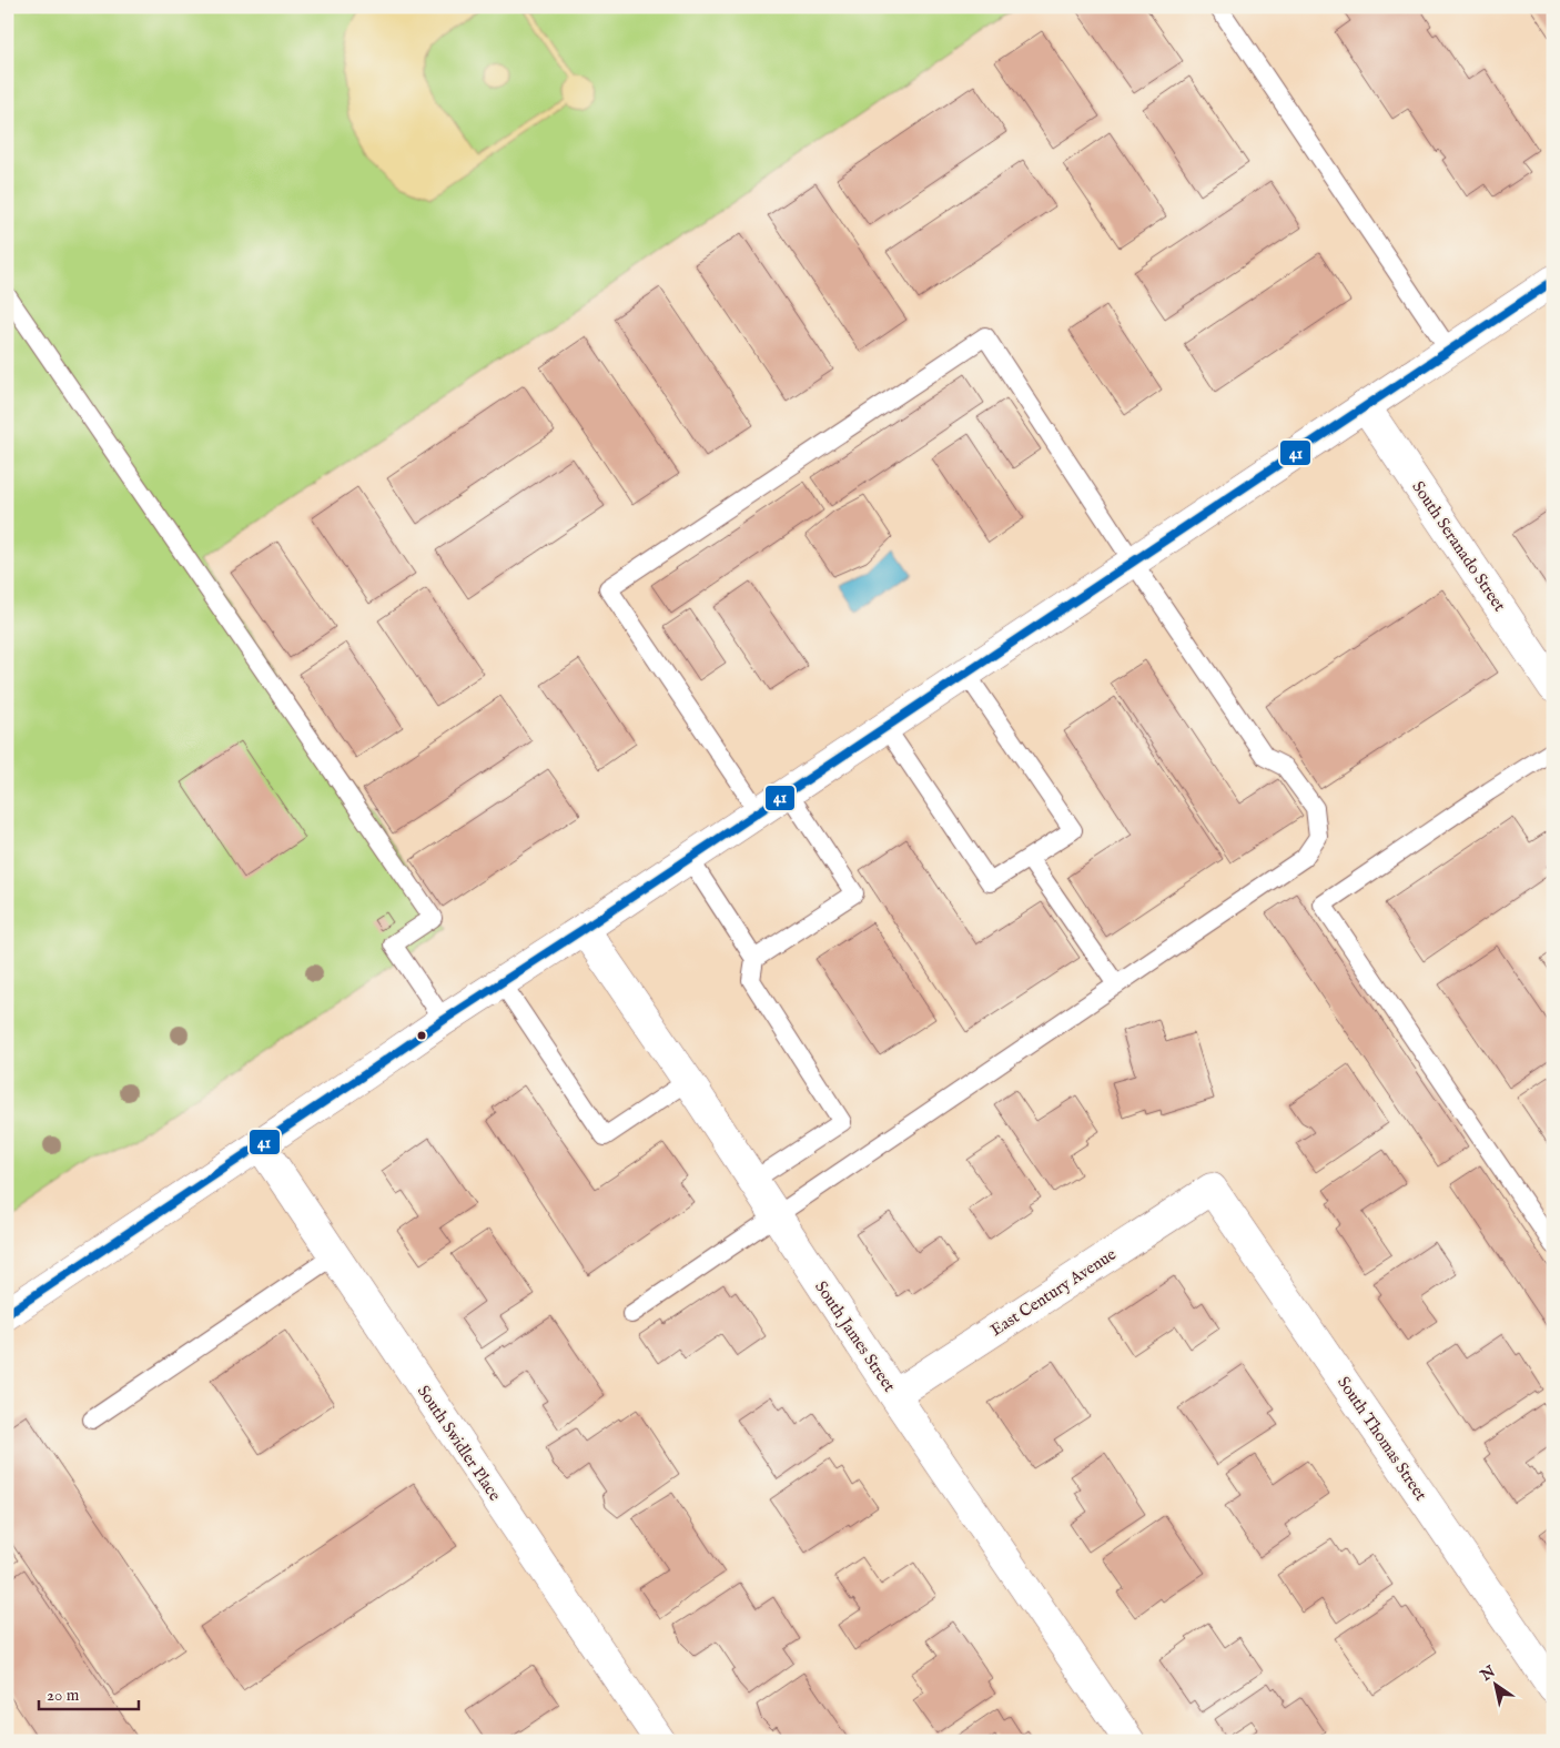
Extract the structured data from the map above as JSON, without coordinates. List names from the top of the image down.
{
  "streets": {
    "street": [
      "South Seranado Street",
      "East Century Avenue",
      "South James Street",
      "South Thomas Street",
      "South Swidler Place"
    ]
  },
  "crossings": [
    ["East Century Avenue", "South James Street"],
    ["East Century Avenue", "South Thomas Street"]
  ],
  "lines": ["transit line 41"],
  "scale_bar": "20 m",
  "north": "top left"
}
